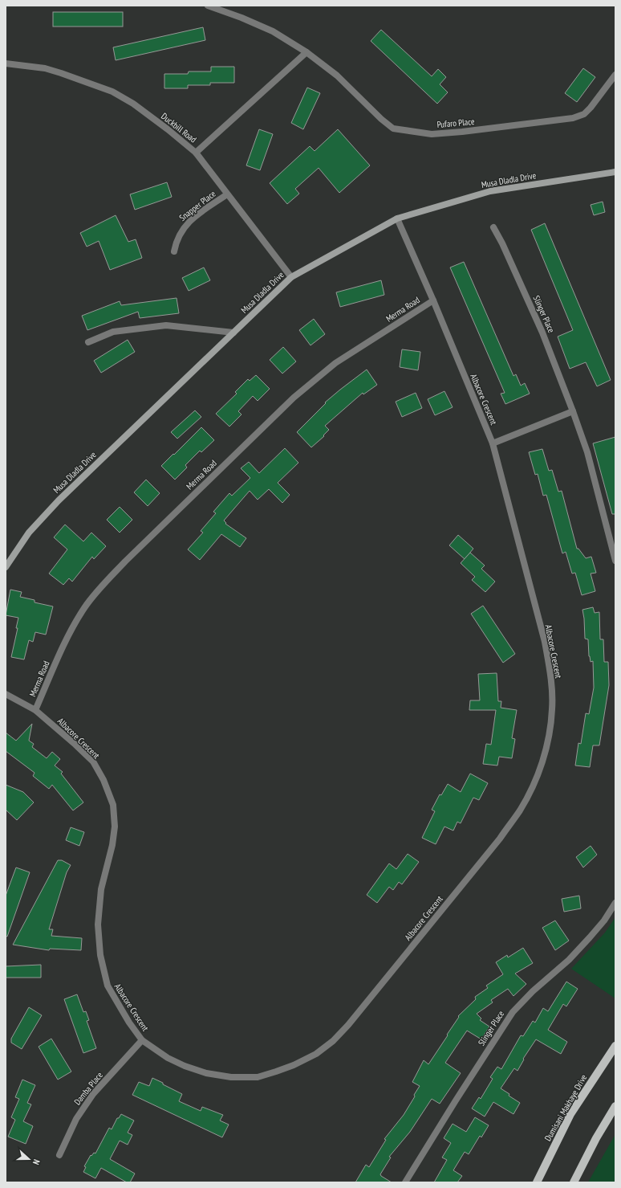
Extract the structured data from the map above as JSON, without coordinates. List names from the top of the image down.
{
  "streets": {
    "main road": ["Dumisani Makhaye Drive"],
    "street": [
      "Pufaro Place",
      "Duckbill Road",
      "Musa Dladla Drive",
      "Snapper Place",
      "Merma Road",
      "Slinger Place",
      "Albacore Crescent",
      "Damba Place"
    ]
  },
  "crossings": [
    ["Duckbill Road", "Musa Dladla Drive"],
    ["Duckbill Road", "Snapper Place"],
    ["Musa Dladla Drive", "Albacore Crescent"],
    ["Merma Road", "Albacore Crescent"],
    ["Albacore Crescent", "Damba Place"]
  ],
  "north": "right"
}
